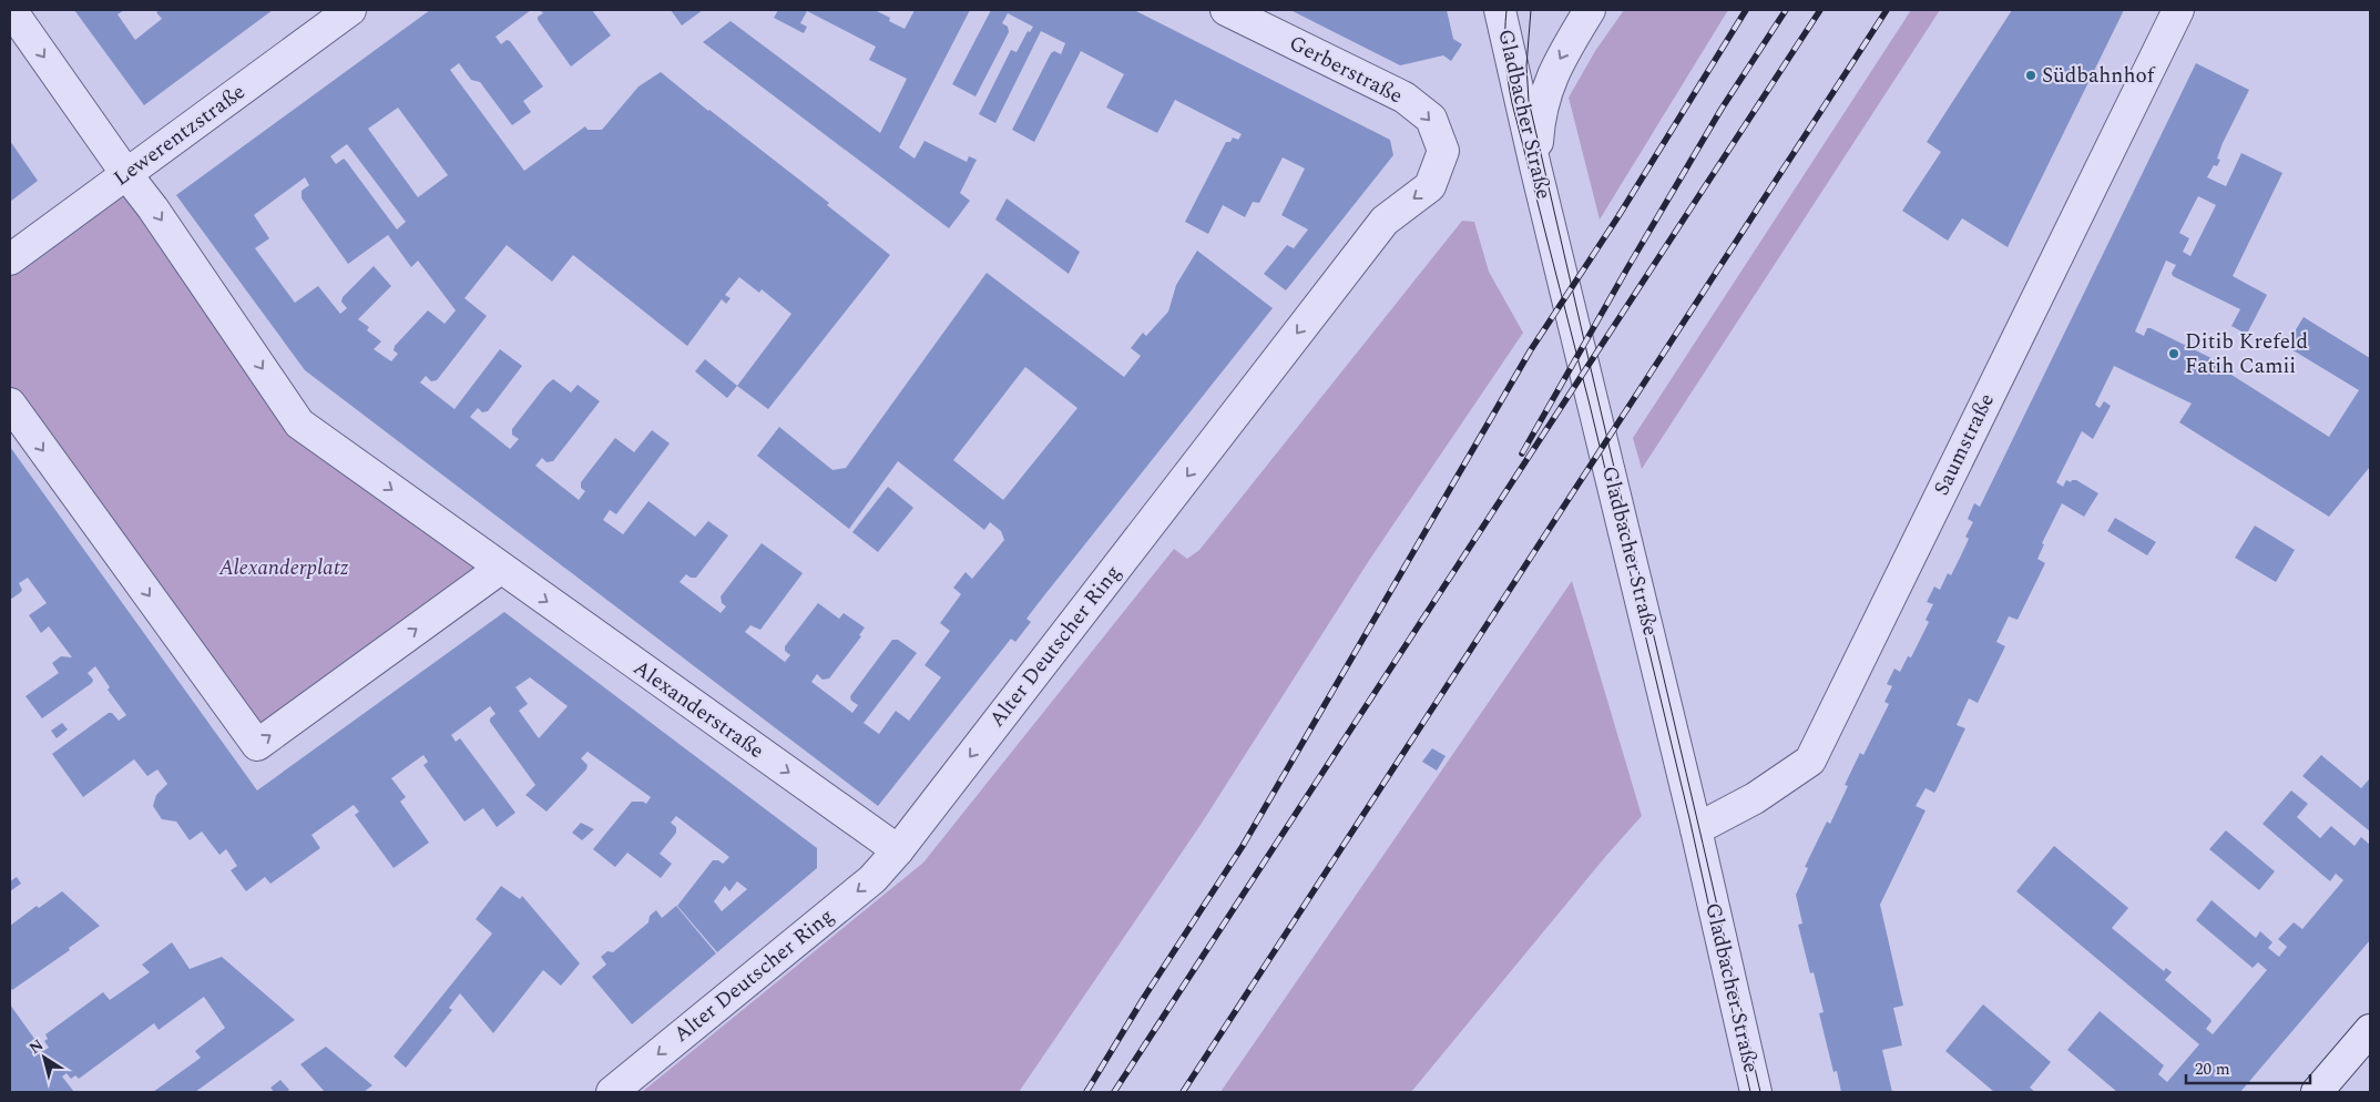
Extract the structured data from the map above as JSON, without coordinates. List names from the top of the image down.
{
  "streets": {
    "street": [
      "Gerberstraße",
      "Gladbacher Straße",
      "Lewerentzstraße",
      "Saumstraße",
      "Alter Deutscher Ring",
      "Alexanderstraße"
    ]
  },
  "crossings": [
    ["Gerberstraße", "Alter Deutscher Ring"],
    ["Gladbacher Straße", "Saumstraße"],
    ["Alter Deutscher Ring", "Alexanderstraße"]
  ],
  "one_way": ["Gerberstraße", "Alter Deutscher Ring", "Alexanderstraße"],
  "parks": ["Alexanderplatz"],
  "places": ["Südbahnhof", "Ditib Krefeld Fatih Camii"],
  "scale_bar": "20 m",
  "north": "top left"
}
